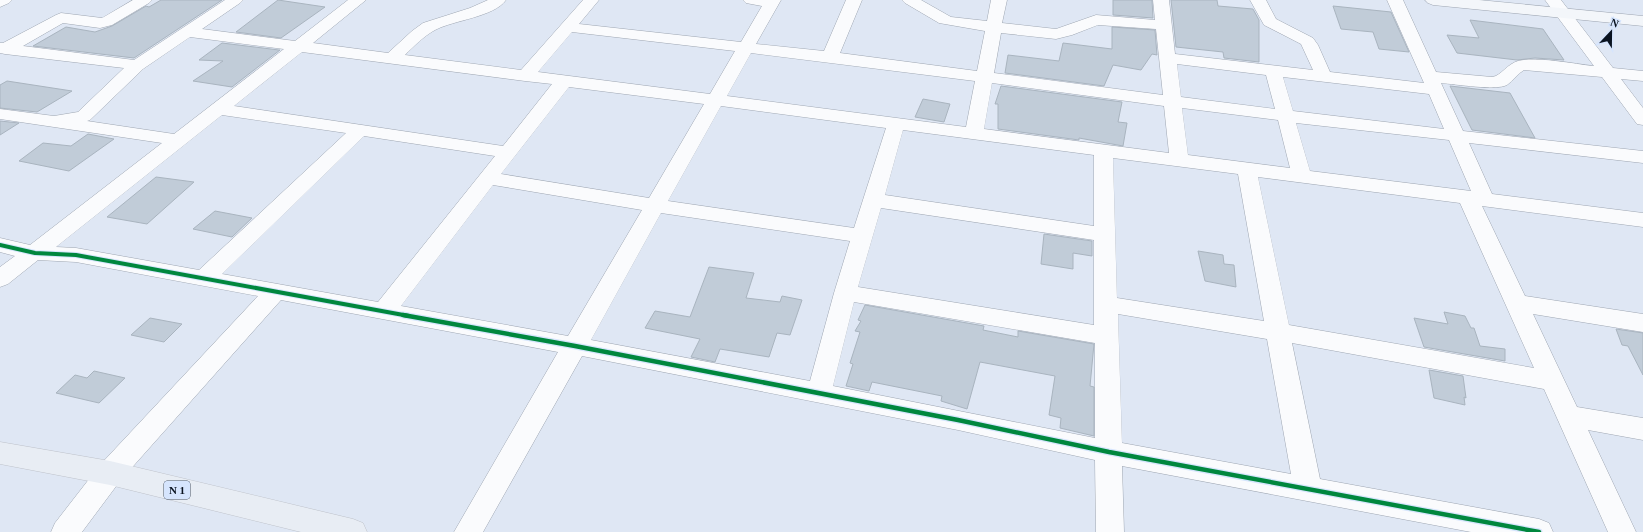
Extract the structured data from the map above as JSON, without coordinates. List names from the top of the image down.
{
  "streets": {
    "highway": ["N 1"]
  },
  "north": "top"
}
